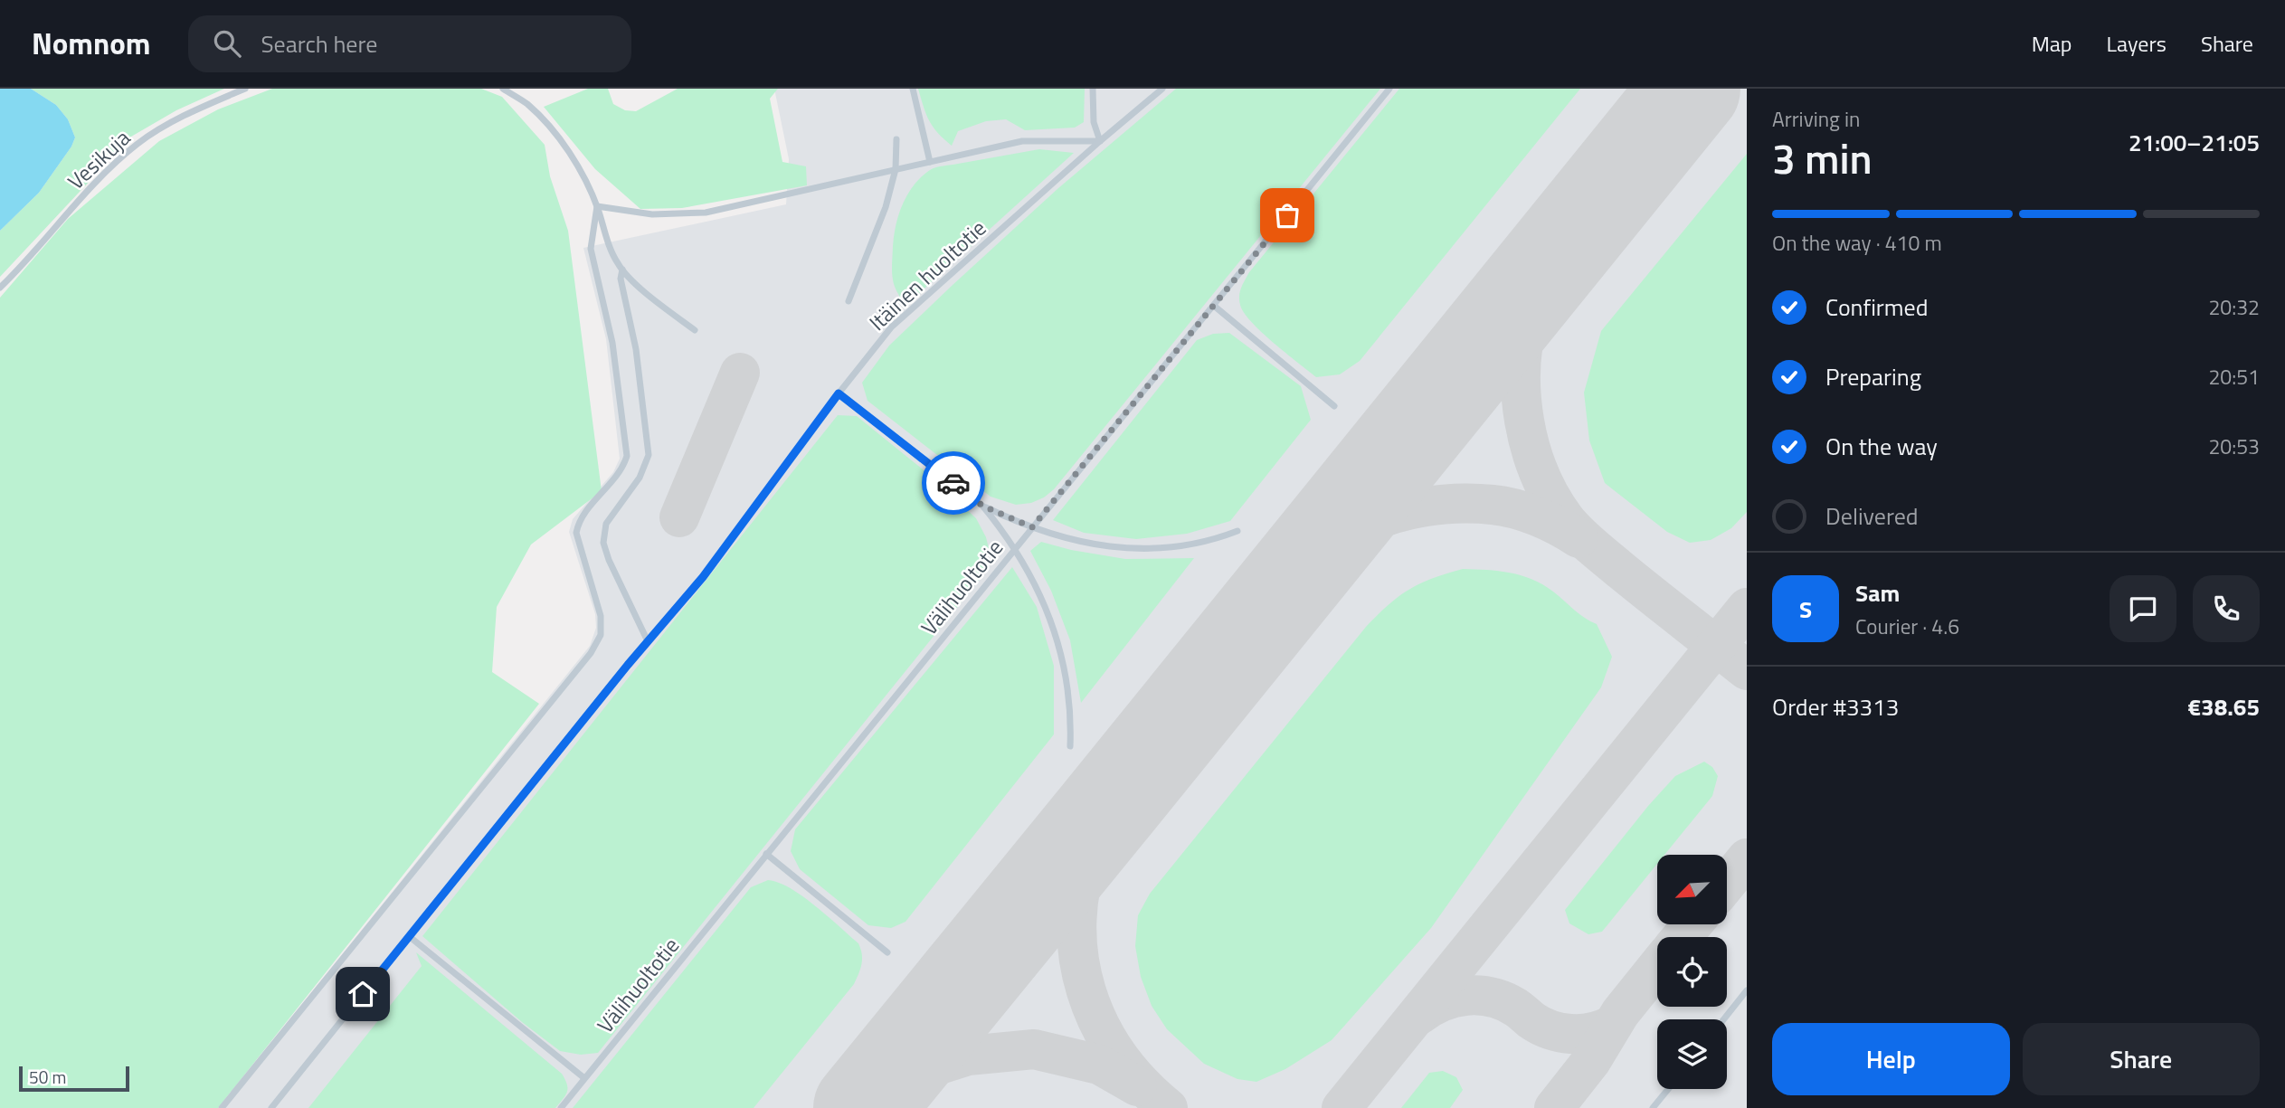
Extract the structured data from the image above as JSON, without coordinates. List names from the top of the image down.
{
  "streets": {
    "lane": ["Vesikuja", "Itäinen huoltotie", "Välihuoltotie"]
  },
  "scale_bar": "50 m",
  "north": "bottom left",
  "page": {
    "header": "Nomnom",
    "search": "Search here",
    "nav": ["Map", "Layers", "Share"],
    "heading": ["3 min", "Arriving in", "21:00–21:05"],
    "panel": [
      "Sam",
      "Courier · 4.6",
      "Order #3313",
      "€38.65"
    ],
    "bar": "On the way · 410 m",
    "list": [
      ["Confirmed", "20:32"],
      ["Preparing", "20:51"],
      ["On the way", "20:53"],
      "Delivered"
    ],
    "round": "S",
    "buttons": ["Help", "Share"],
    "scale": "50 m"
  }
}
